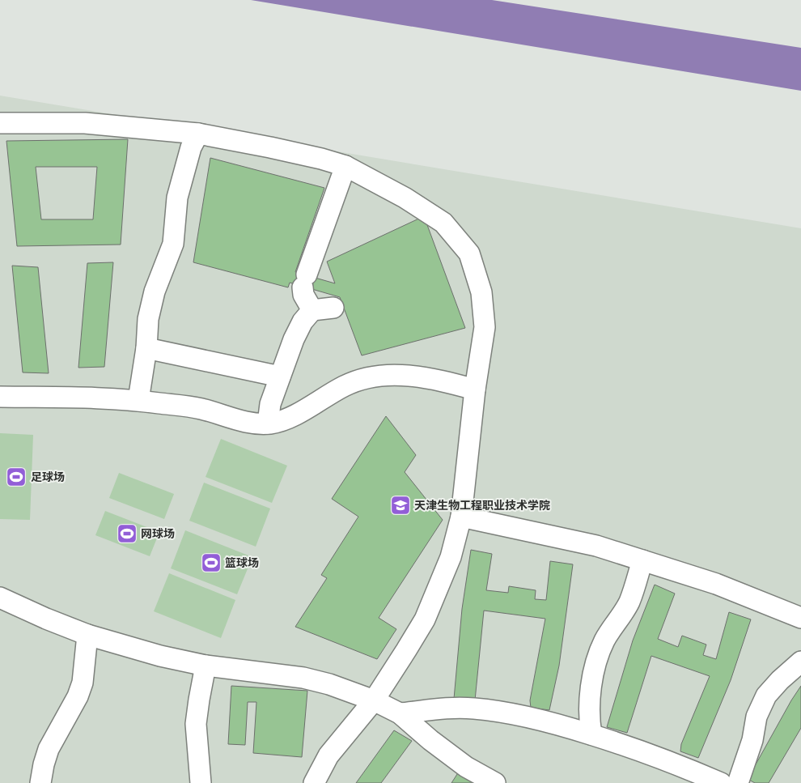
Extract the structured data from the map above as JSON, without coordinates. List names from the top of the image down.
{
  "places": {
    "sports": ["足球场", "网球场", "篮球场"],
    "school or university": ["天津生物工程职业技术学院"]
  }
}
